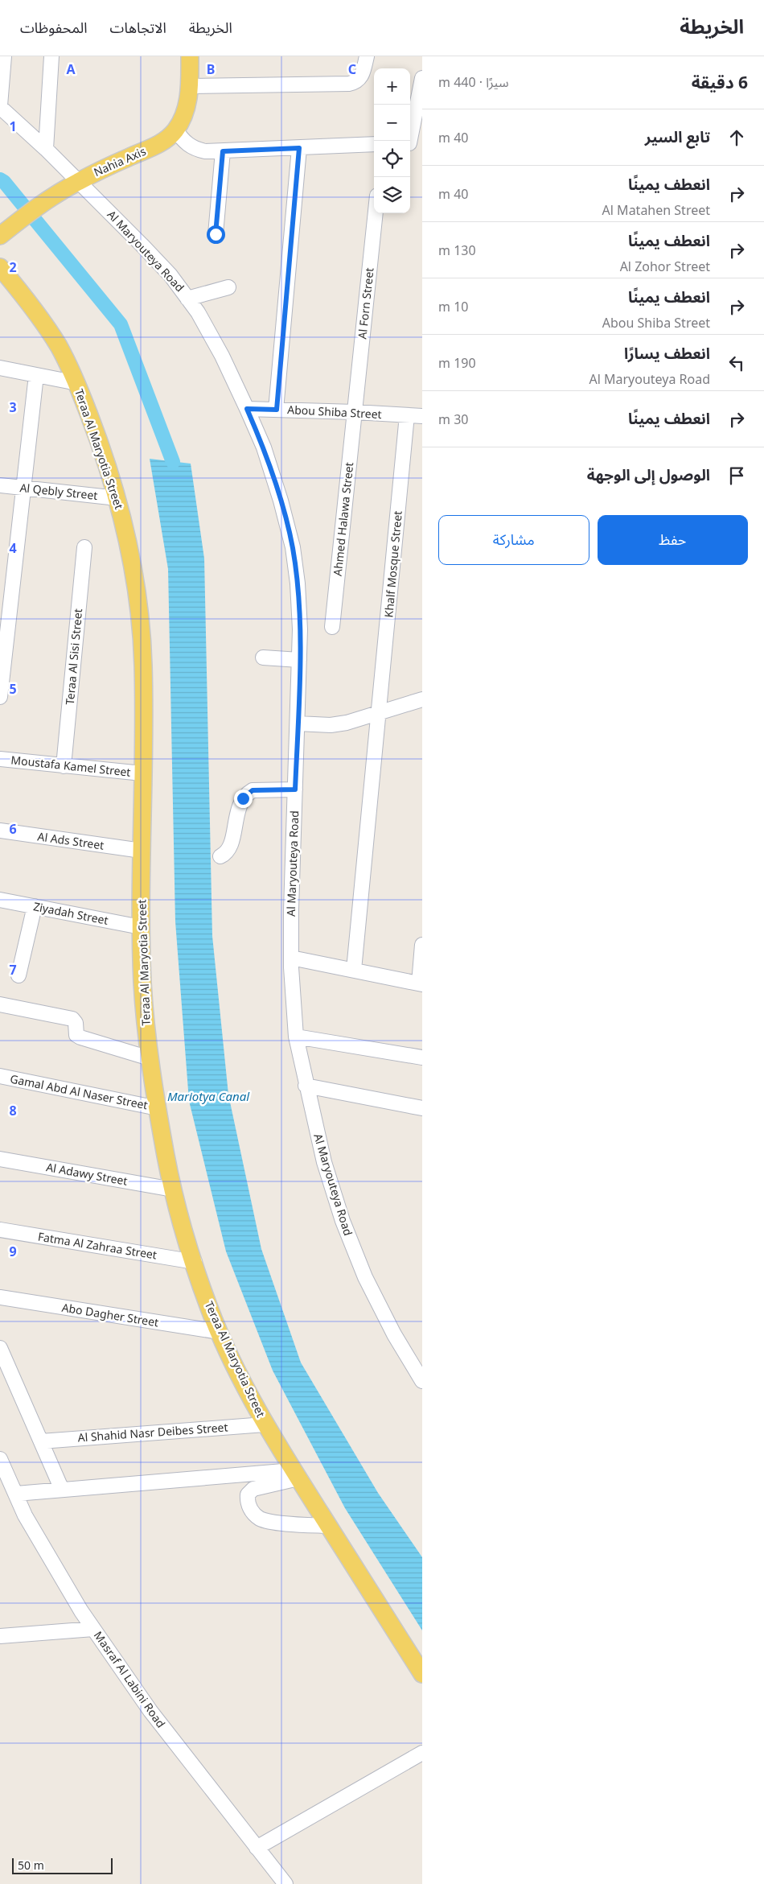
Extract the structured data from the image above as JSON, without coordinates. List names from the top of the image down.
{
  "streets": {
    "main road": ["Nahia Axis", "Teraa Al Maryotia Street"],
    "street": [
      "Al Maryouteya Road",
      "Al Forn Street",
      "Abou Shiba Street",
      "Al Qebly Street",
      "Ahmed Halawa Street",
      "Khalf Mosque Street",
      "Teraa Al Sisi Street",
      "Moustafa Kamel Street",
      "Al Ads Street",
      "Ziyadah Street",
      "Gamal Abd Al Naser Street",
      "Al Adawy Street",
      "Fatma Al Zahraa Street",
      "Abo Dagher Street",
      "Al Shahid Nasr Deibes Street",
      "Masraf Al Labini Road"
    ]
  },
  "crossings": [
    ["Nahia Axis", "Al Maryouteya Road"],
    ["Al Maryouteya Road", "Abou Shiba Street"],
    ["Al Forn Street", "Abou Shiba Street"],
    ["Al Forn Street", "Ahmed Halawa Street"],
    ["Abou Shiba Street", "Ahmed Halawa Street"],
    ["Abou Shiba Street", "Khalf Mosque Street"],
    ["Teraa Al Maryotia Street", "Al Qebly Street"],
    ["Teraa Al Maryotia Street", "Moustafa Kamel Street"],
    ["Teraa Al Maryotia Street", "Al Ads Street"],
    ["Teraa Al Maryotia Street", "Ziyadah Street"],
    ["Teraa Al Maryotia Street", "Gamal Abd Al Naser Street"],
    ["Teraa Al Maryotia Street", "Al Adawy Street"],
    ["Teraa Al Maryotia Street", "Fatma Al Zahraa Street"],
    ["Teraa Al Maryotia Street", "Abo Dagher Street"],
    ["Teraa Al Maryotia Street", "Al Shahid Nasr Deibes Street"],
    ["Teraa Al Sisi Street", "Moustafa Kamel Street"]
  ],
  "water": ["Mariotya Canal"],
  "scale_bar": "50 m",
  "page": {
    "header": "الخريطة",
    "nav": ["الخريطة", "الاتجاهات", "المحفوظات"],
    "heading": ["6 دقيقة", "سيرًا · 440 m"],
    "map_buttons": ["+", "−"],
    "list": [
      ["تابع السير", "40 m"],
      ["انعطف يمينًا", "Al Matahen Street", "40 m"],
      ["انعطف يمينًا", "Al Zohor Street", "130 m"],
      ["انعطف يمينًا", "Abou Shiba Street", "10 m"],
      ["انعطف يسارًا", "Al Maryouteya Road", "190 m"],
      ["انعطف يمينًا", "30 m"],
      "الوصول إلى الوجهة"
    ],
    "buttons": ["حفظ", "مشاركة"],
    "scale": "50 m"
  },
  "grid": {
    "columns": ["A", "B", "C"],
    "rows": [
      "1",
      "2",
      "3",
      "4",
      "5",
      "6",
      "7",
      "8",
      "9"
    ]
  }
}
